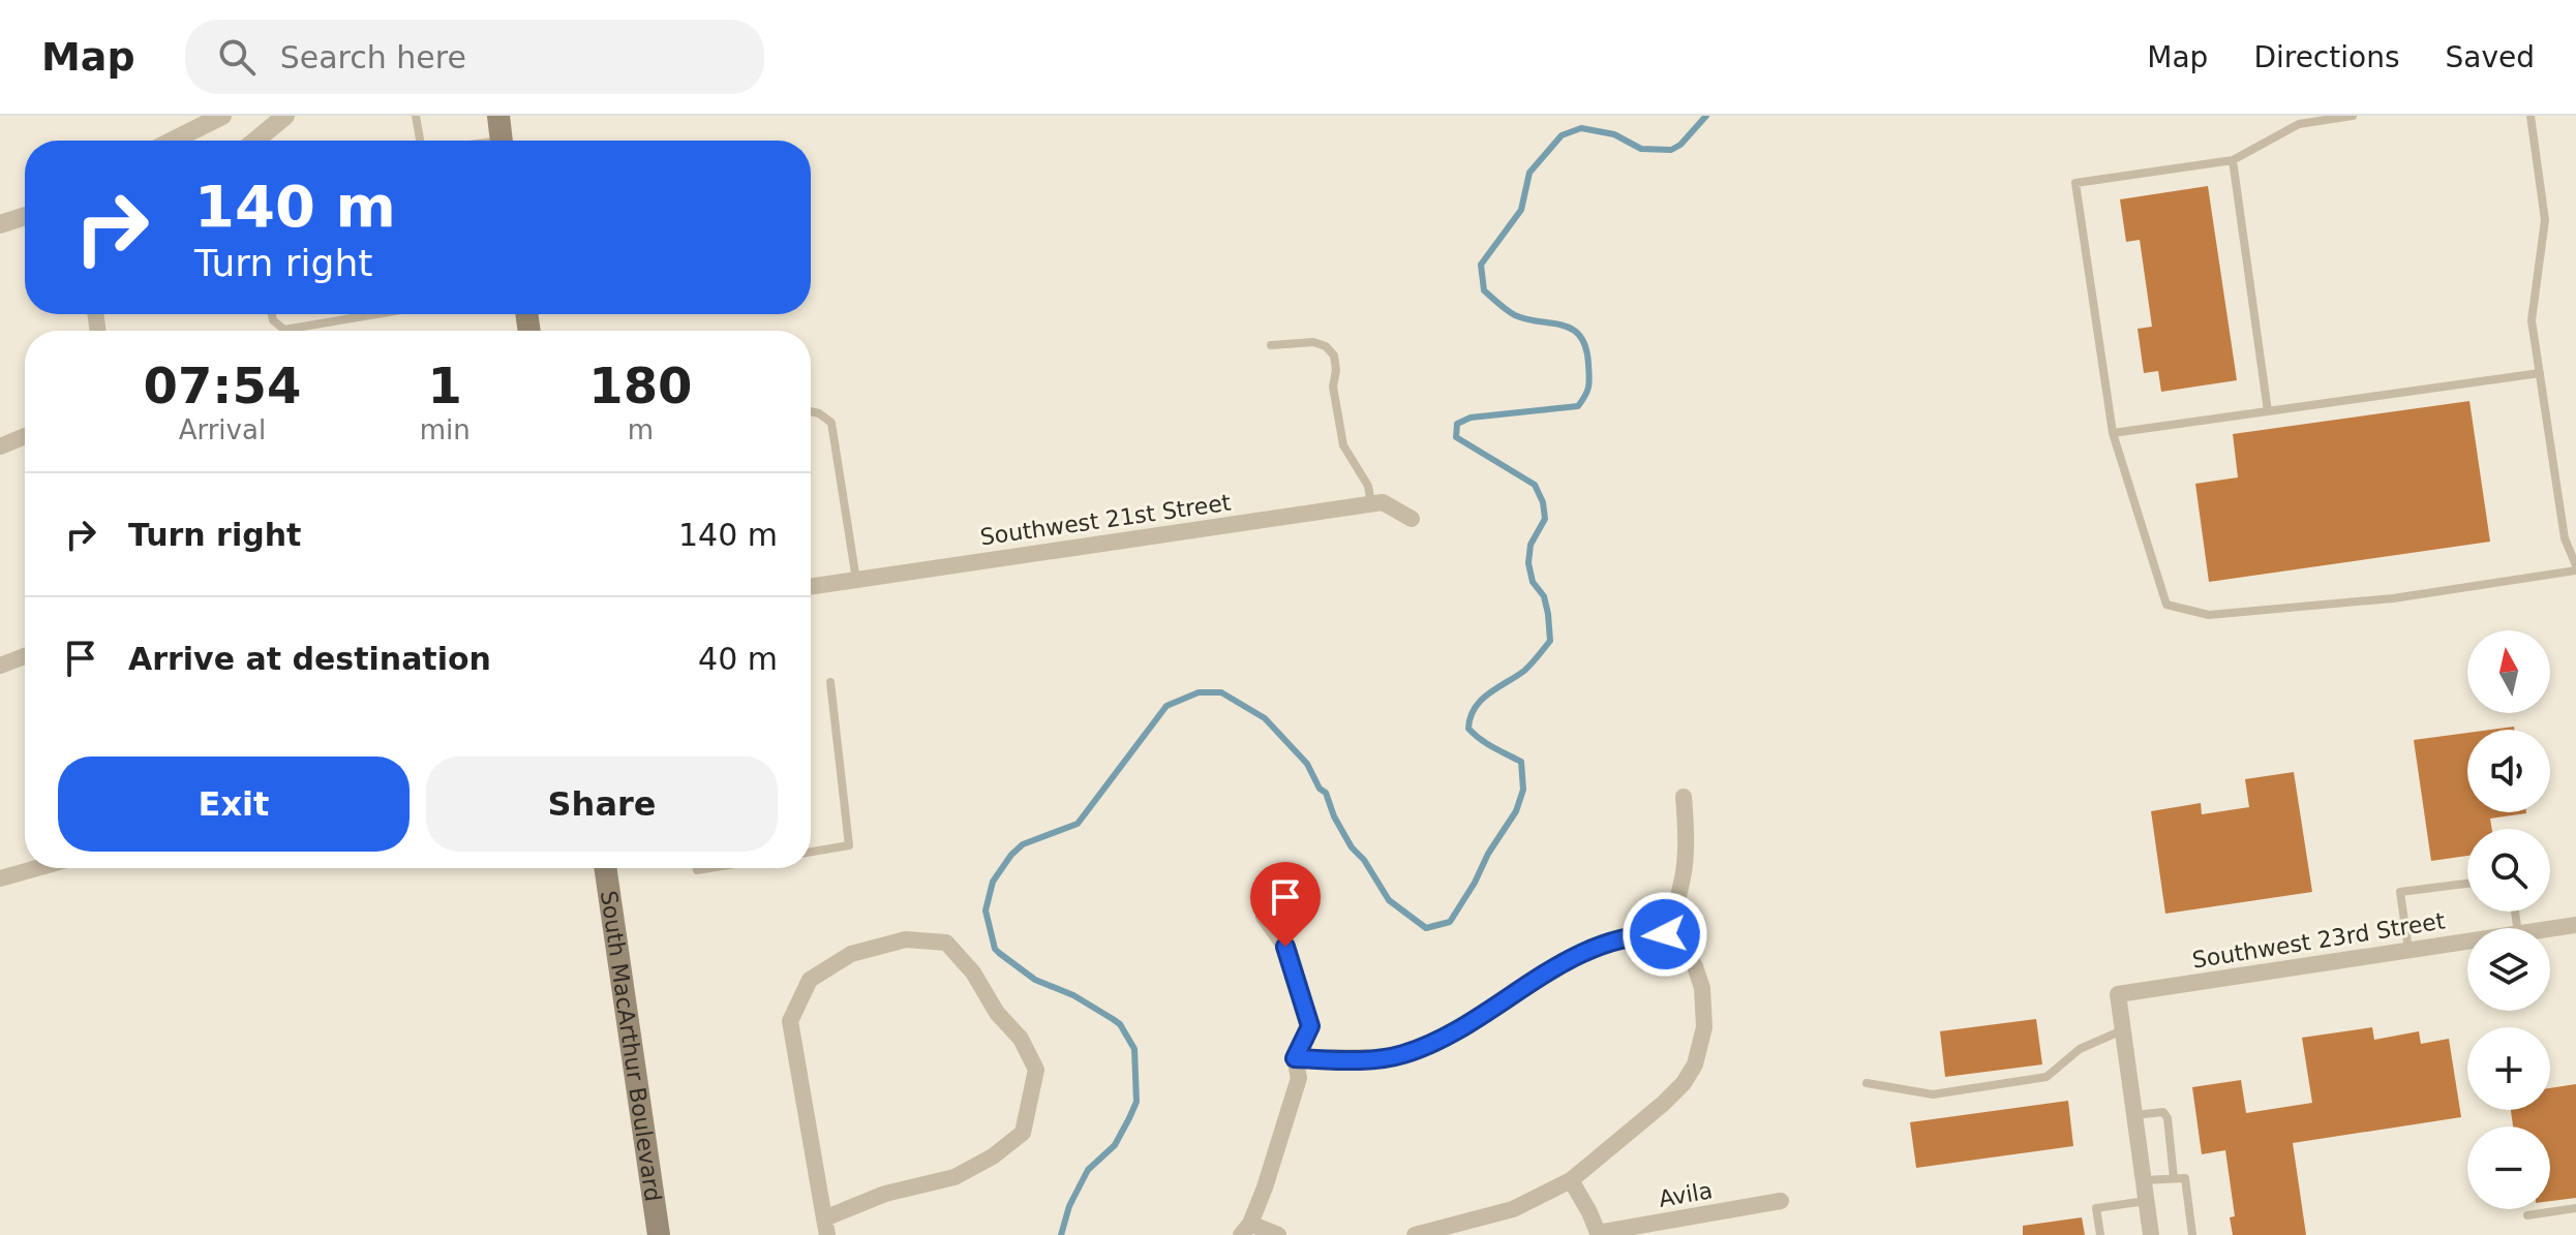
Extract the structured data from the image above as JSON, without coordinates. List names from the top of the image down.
{
  "streets": {
    "main road": ["South MacArthur Boulevard"],
    "street": ["Southwest 21st Street", "Southwest 23rd Street", "Avila"]
  },
  "north": "top",
  "page": {
    "header": "Map",
    "search": "Search here",
    "nav": ["Map", "Directions", "Saved"],
    "turn": ["140 m", "Turn right"],
    "eta": [
      "07:54",
      "Arrival",
      "1",
      "min",
      "180",
      "m"
    ],
    "list": [
      {
        "name": "Turn right",
        "value": "140 m"
      },
      {
        "name": "Arrive at destination",
        "value": "40 m"
      }
    ],
    "map_buttons": ["+", "−"],
    "buttons": ["Exit", "Share"]
  }
}
